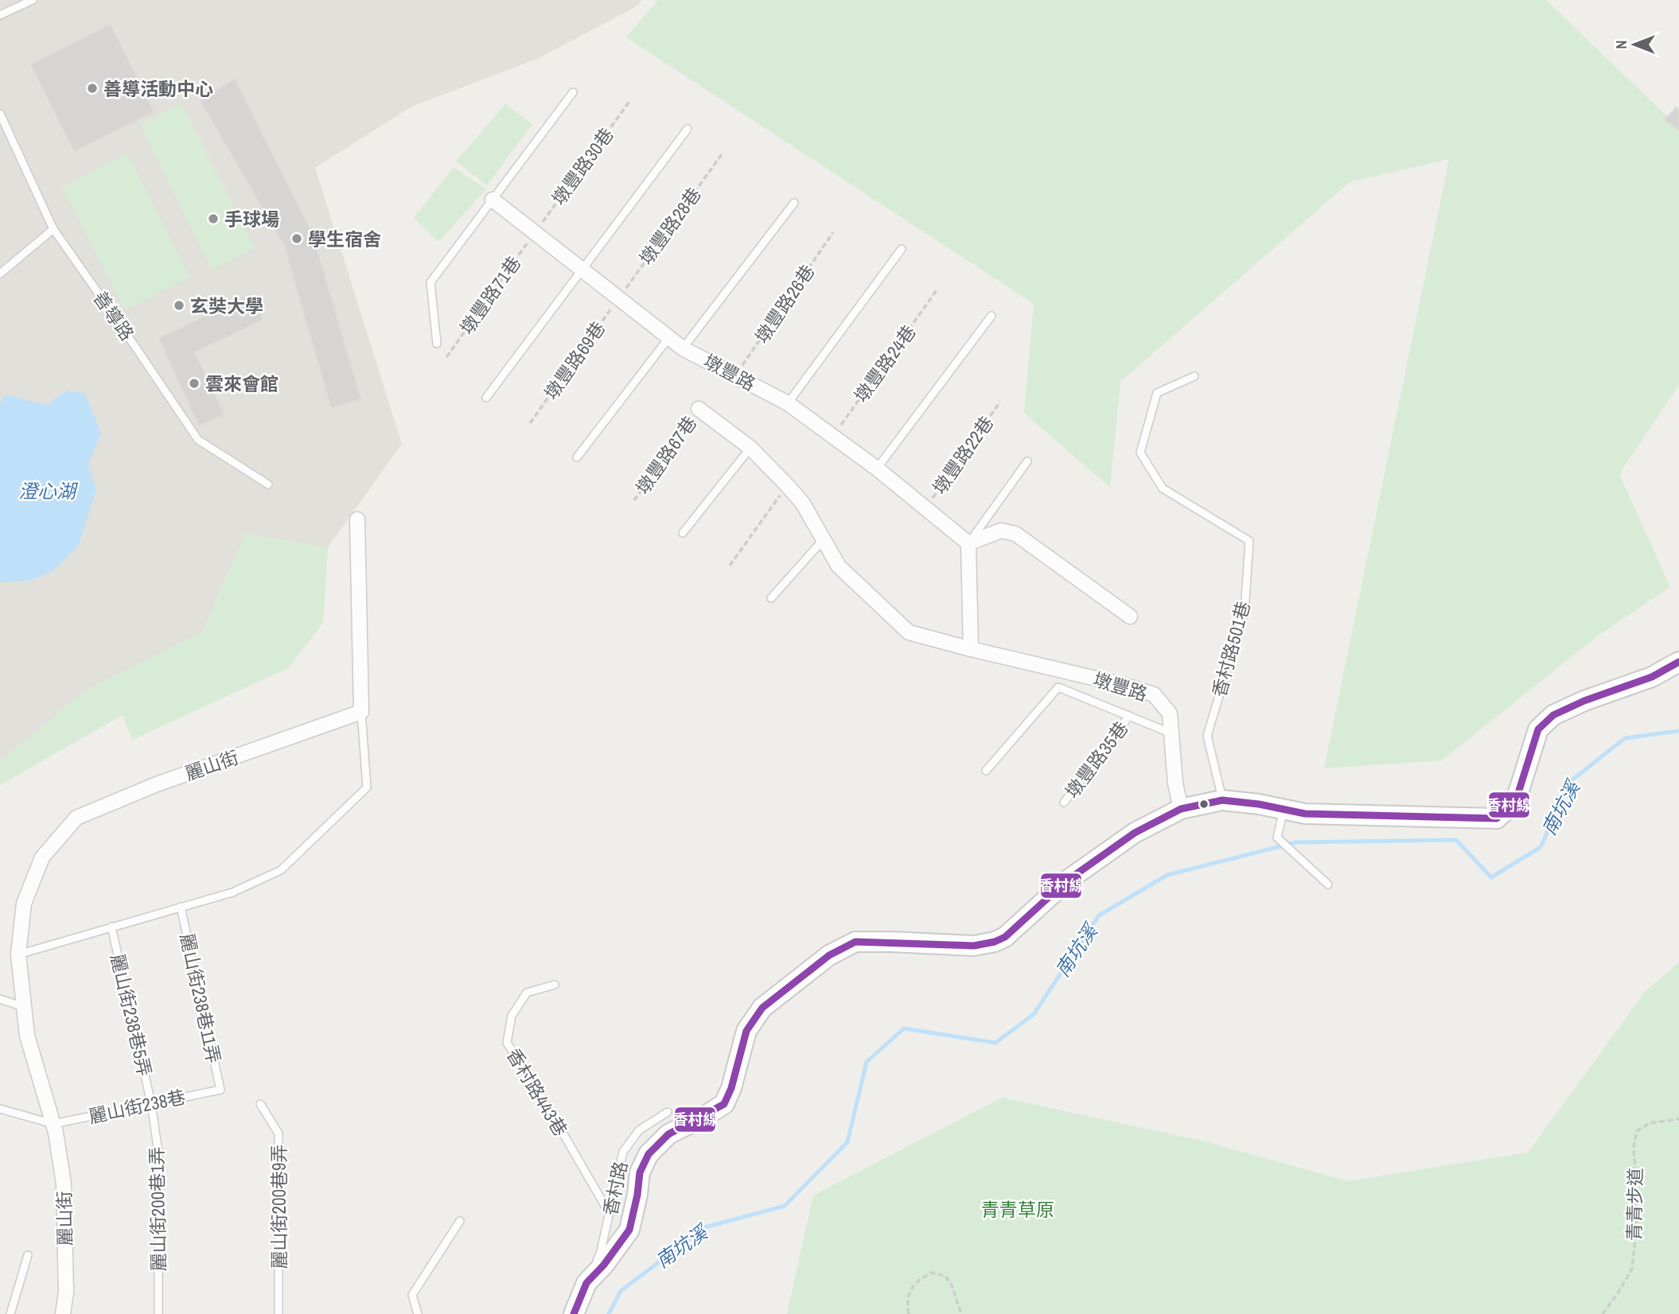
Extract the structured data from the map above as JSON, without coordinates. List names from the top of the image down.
{
  "streets": {
    "street": ["墩豐路", "麗山街", "香村路"],
    "lane": [
      "善導路",
      "香村路501巷",
      "墩豐路35巷",
      "麗山街238巷11弄",
      "麗山街238巷5弄",
      "香村路443巷",
      "麗山街238巷",
      "麗山街200巷9弄",
      "麗山街200巷1弄"
    ],
    "path": [
      "墩豐路30巷",
      "墩豐路28巷",
      "墩豐路71巷",
      "墩豐路26巷",
      "墩豐路69巷",
      "墩豐路24巷",
      "墩豐路67巷",
      "墩豐路22巷",
      "青青步道"
    ]
  },
  "crossings": [
    ["墩豐路30巷", "墩豐路71巷"],
    ["墩豐路30巷", "墩豐路"],
    ["墩豐路28巷", "墩豐路69巷"],
    ["墩豐路28巷", "墩豐路"],
    ["墩豐路71巷", "墩豐路"],
    ["墩豐路26巷", "墩豐路"],
    ["墩豐路69巷", "墩豐路"],
    ["墩豐路24巷", "墩豐路"],
    ["墩豐路", "墩豐路67巷"],
    ["墩豐路", "墩豐路22巷"],
    ["墩豐路", "香村路"],
    ["香村路501巷", "香村路"],
    ["麗山街", "麗山街238巷"],
    ["麗山街238巷11弄", "麗山街238巷"],
    ["麗山街238巷5弄", "麗山街238巷"],
    ["麗山街238巷5弄", "麗山街200巷1弄"],
    ["香村路443巷", "香村路"],
    ["麗山街238巷", "麗山街200巷1弄"]
  ],
  "water": ["澄心湖", "南坑溪"],
  "parks": ["青青草原"],
  "places": [
    "善導活動中心",
    "手球場",
    "學生宿舍",
    "玄奘大學",
    "雲來會館"
  ],
  "lines": ["transit line 香村線"],
  "north": "left"
}
